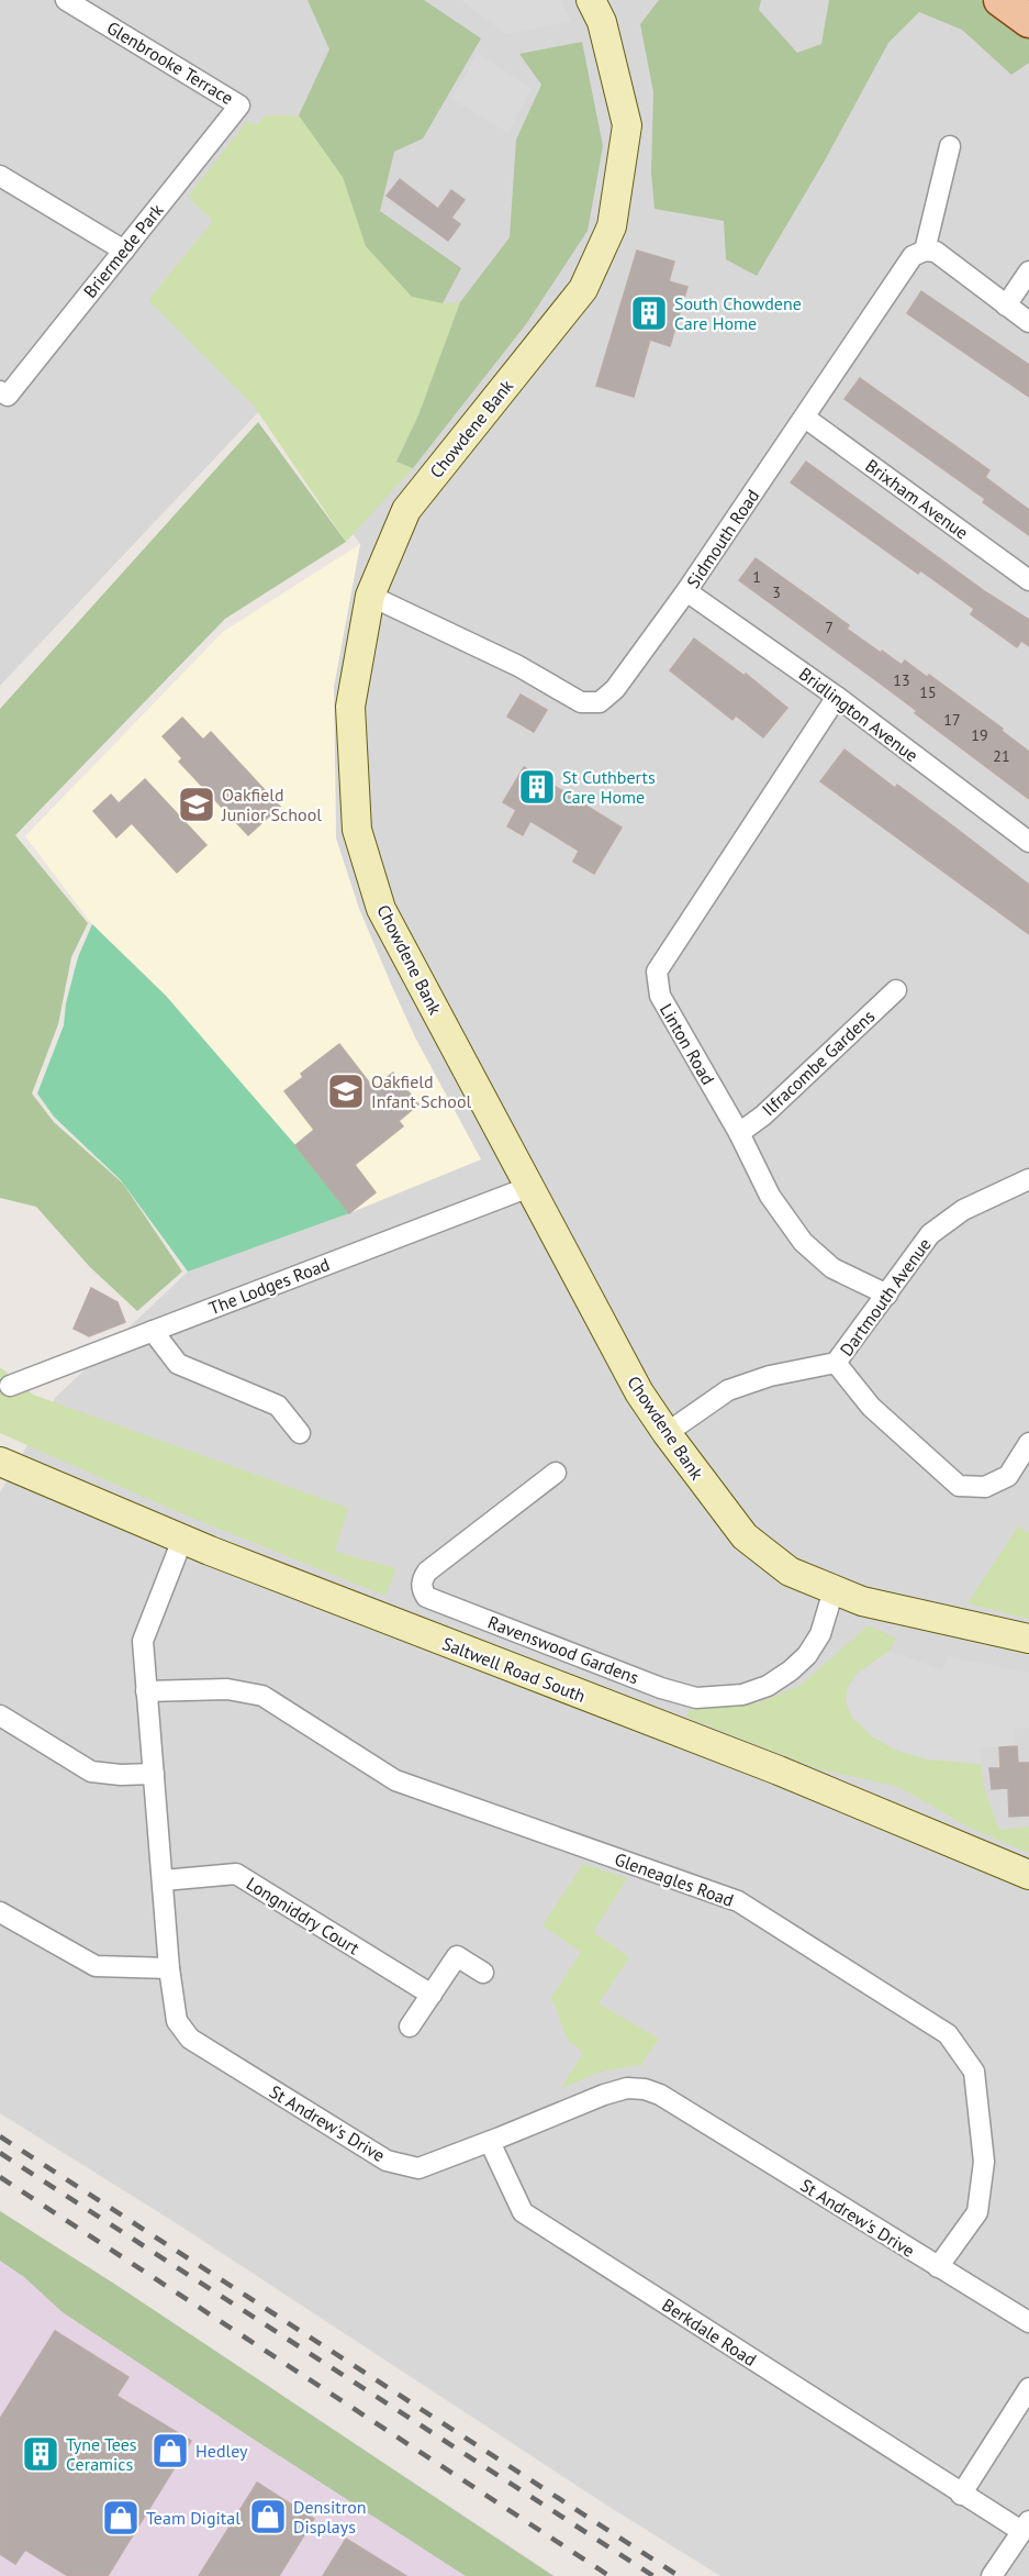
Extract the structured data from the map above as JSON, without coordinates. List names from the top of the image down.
{
  "streets": {
    "street": [
      "Glenbrooke Terrace",
      "Briermede Park",
      "Chowdene Bank",
      "Brixham Avenue",
      "Sidmouth Road",
      "Bridlington Avenue",
      "Linton Road",
      "Ilfracombe Gardens",
      "The Lodges Road",
      "Dartmouth Avenue",
      "Ravenswood Gardens",
      "Saltwell Road South",
      "Gleneagles Road",
      "Longniddry Court",
      "St Andrew's Drive",
      "Berkdale Road"
    ]
  },
  "crossings": [
    ["Glenbrooke Terrace", "Briermede Park"],
    ["Chowdene Bank", "Sidmouth Road"],
    ["Chowdene Bank", "The Lodges Road"],
    ["Chowdene Bank", "Dartmouth Avenue"],
    ["Chowdene Bank", "Ravenswood Gardens"],
    ["Brixham Avenue", "Sidmouth Road"],
    ["Sidmouth Road", "Bridlington Avenue"],
    ["Bridlington Avenue", "Linton Road"],
    ["Linton Road", "Ilfracombe Gardens"],
    ["Linton Road", "Dartmouth Avenue"],
    ["Saltwell Road South", "St Andrew's Drive"],
    ["Gleneagles Road", "St Andrew's Drive"],
    ["Longniddry Court", "St Andrew's Drive"],
    ["St Andrew's Drive", "Berkdale Road"]
  ],
  "places": {
    "building": ["South Chowdene Care Home", "St Cuthberts Care Home", "Tyne Tees Ceramics"],
    "school or university": ["Oakfield Junior School", "Oakfield Infant School"],
    "shop": ["Hedley", "Densitron Displays", "Team Digital"]
  },
  "house_numbers": [
    "1",
    "3",
    "7",
    "13",
    "15",
    "17",
    "19",
    "21"
  ]
}
